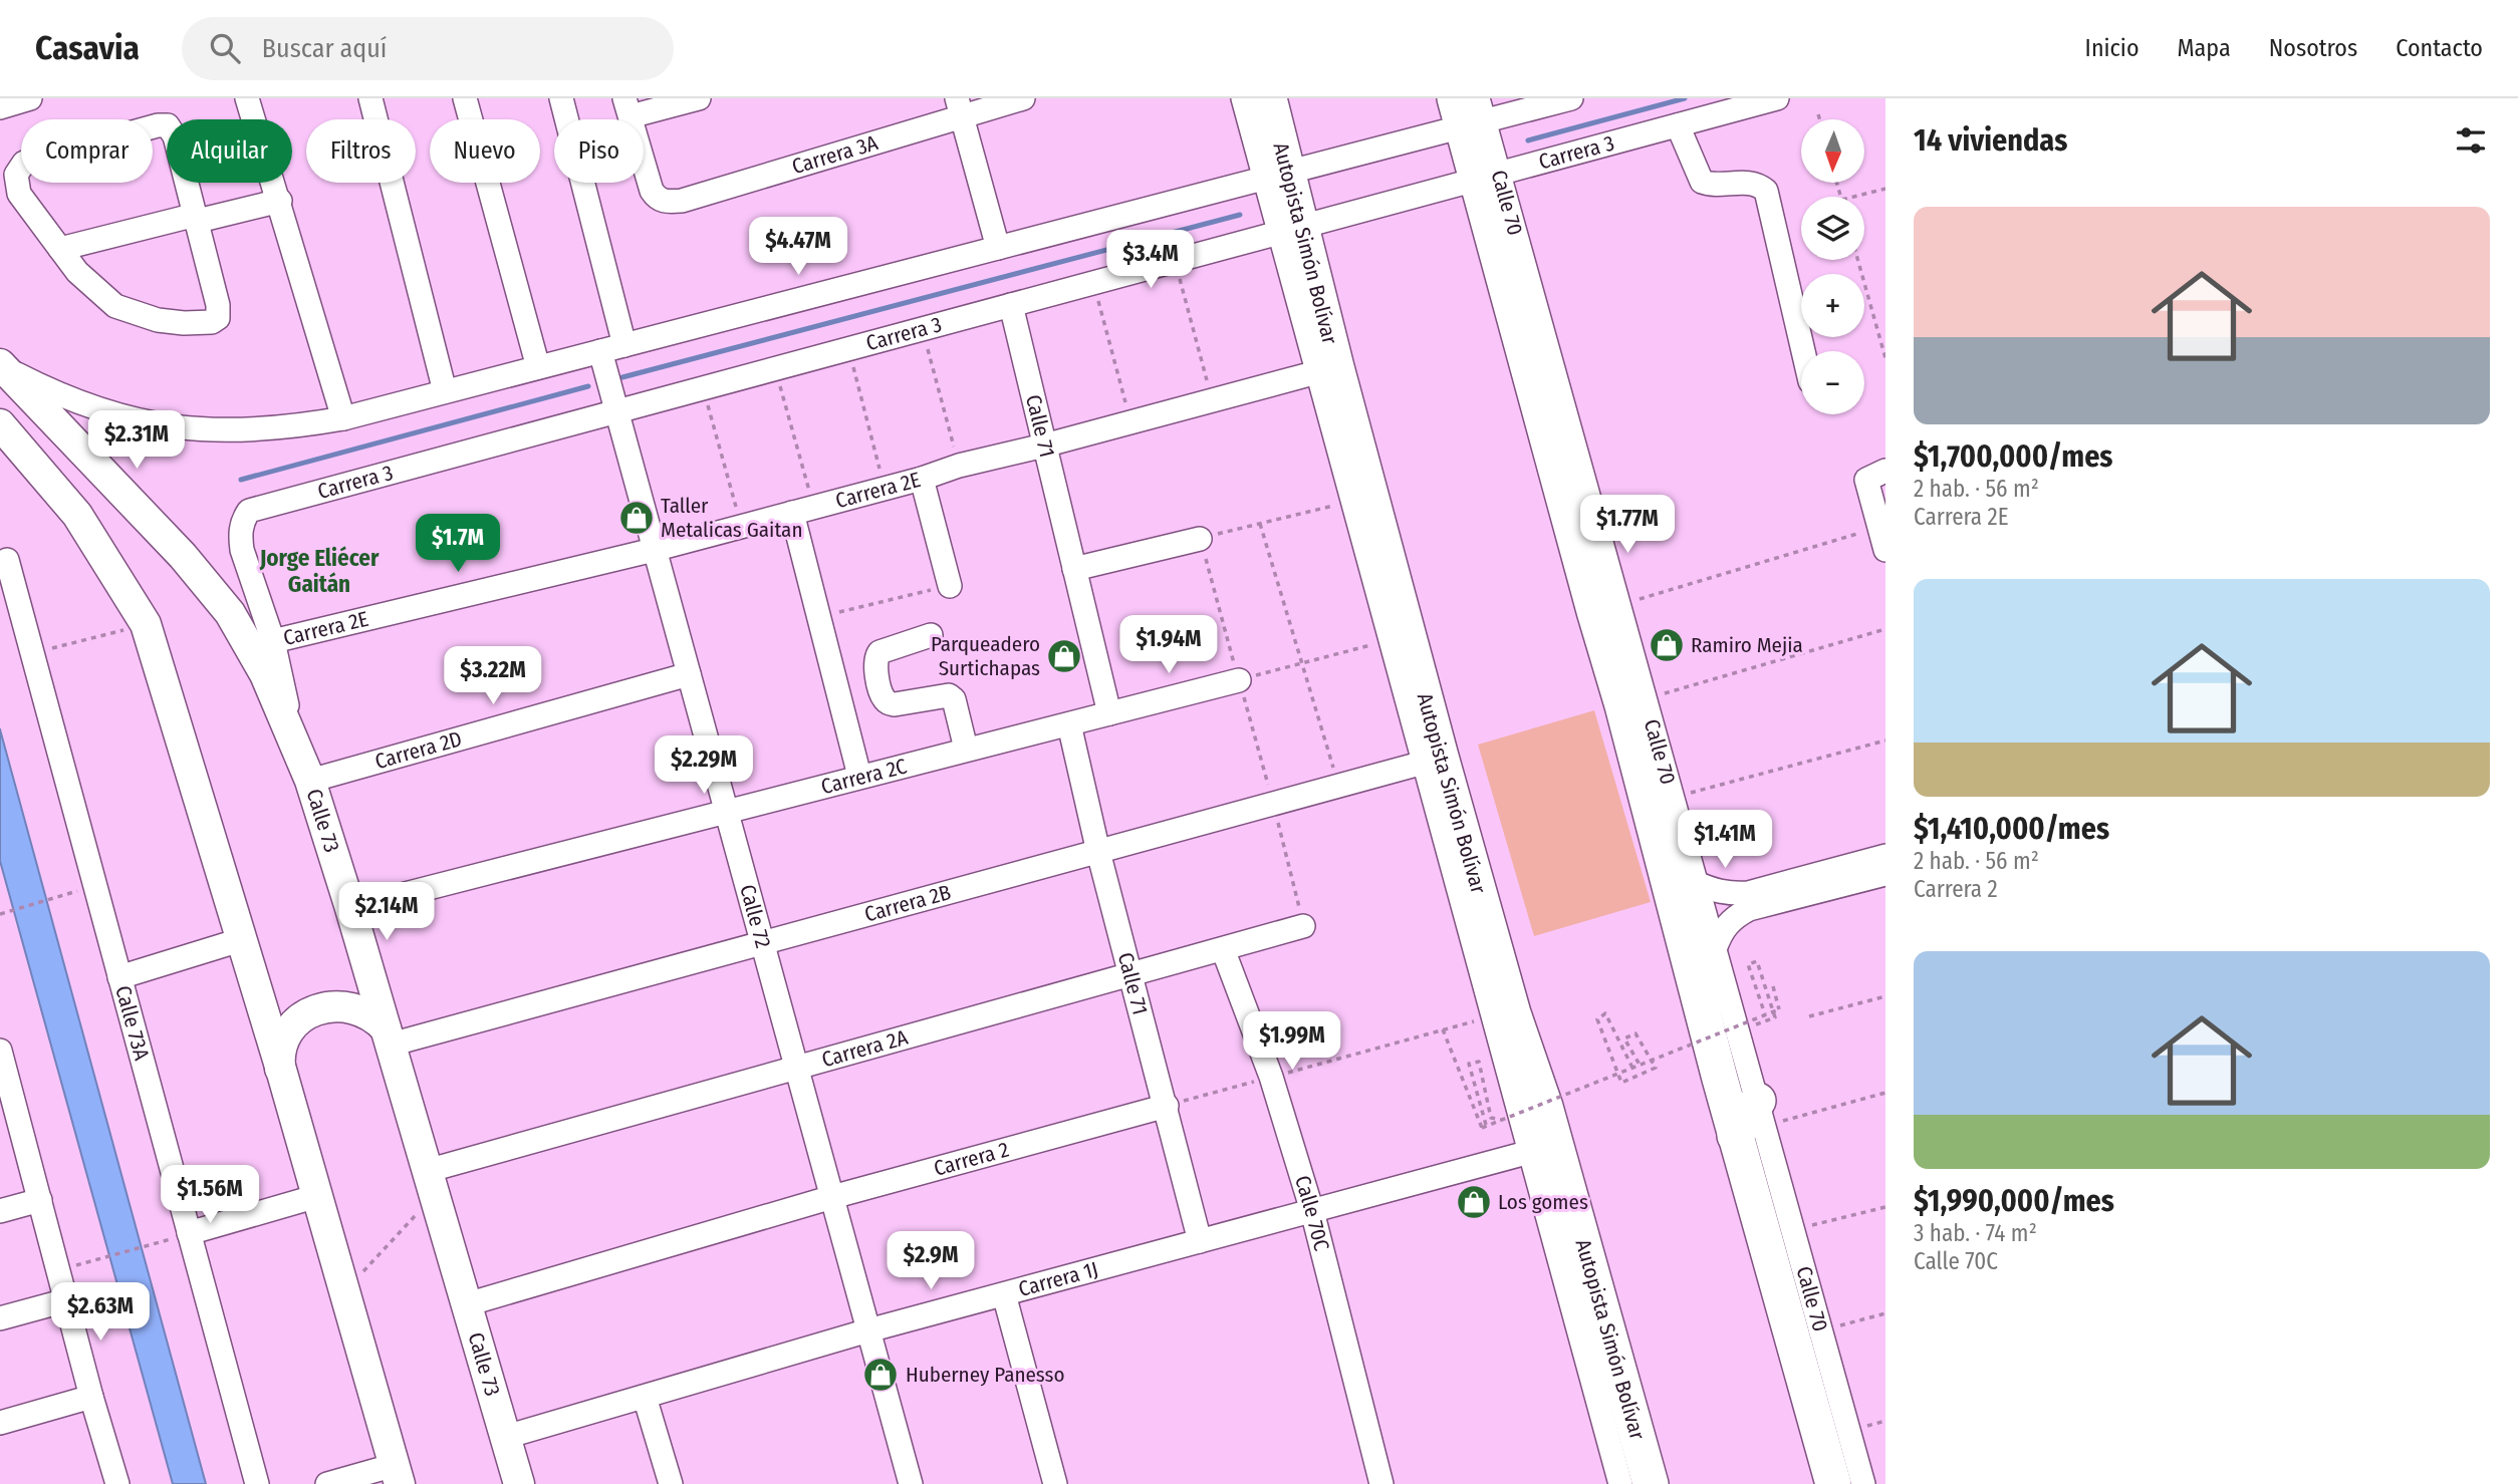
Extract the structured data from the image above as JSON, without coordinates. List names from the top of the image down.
{
  "streets": {
    "highway": ["Autopista Simón Bolívar"],
    "main road": ["Calle 73"],
    "street": [
      "Carrera 3",
      "Carrera 3A",
      "Calle 70",
      "Calle 71",
      "Carrera 2E",
      "Carrera 2D",
      "Carrera 2C",
      "Carrera 2B",
      "Calle 72",
      "Calle 73A",
      "Carrera 2A",
      "Carrera 2",
      "Calle 70C",
      "Carrera 1J"
    ]
  },
  "crossings": [
    ["Carrera 3", "Calle 70"],
    ["Carrera 3", "Autopista Simón Bolívar"],
    ["Carrera 3", "Calle 71"],
    ["Carrera 3", "Carrera 2E"],
    ["Carrera 3", "Calle 73"],
    ["Carrera 3", "Calle 72"],
    ["Calle 71", "Carrera 2E"],
    ["Calle 71", "Carrera 2C"],
    ["Calle 71", "Carrera 2B"],
    ["Calle 71", "Carrera 2A"],
    ["Calle 71", "Carrera 2"],
    ["Calle 71", "Carrera 1J"],
    ["Carrera 2E", "Calle 72"],
    ["Carrera 2D", "Calle 73"],
    ["Carrera 2D", "Calle 72"],
    ["Carrera 2C", "Calle 73"],
    ["Carrera 2C", "Calle 72"],
    ["Calle 73", "Carrera 2B"],
    ["Calle 73", "Carrera 2A"],
    ["Calle 73", "Carrera 2"],
    ["Calle 73", "Carrera 1J"],
    ["Carrera 2B", "Calle 72"],
    ["Calle 72", "Carrera 2A"],
    ["Calle 72", "Carrera 2"],
    ["Calle 72", "Carrera 1J"],
    ["Carrera 2A", "Calle 70C"],
    ["Calle 70C", "Carrera 1J"]
  ],
  "districts": ["Jorge Eliécer Gaitán"],
  "places": {
    "shop": [
      "Taller Metalicas Gaitan",
      "Ramiro Mejia",
      "Parqueadero Surtichapas",
      "Los gomes",
      "Huberney Panesso"
    ]
  },
  "north": "bottom",
  "page": {
    "header": "Casavia",
    "search": "Buscar aquí",
    "nav": [
      "Inicio",
      "Mapa",
      "Nosotros",
      "Contacto"
    ],
    "heading": "14 viviendas",
    "map_buttons": ["+", "−"],
    "chip": [
      "Comprar",
      "Alquilar",
      "Filtros",
      "Nuevo",
      "Piso"
    ],
    "list": [
      {
        "name": "$1,700,000/mes",
        "note": "2 hab. · 56 m² · Carrera 2E"
      },
      {
        "name": "$1,410,000/mes",
        "note": "2 hab. · 56 m² · Carrera 2"
      },
      {
        "name": "$1,990,000/mes",
        "note": "3 hab. · 74 m² · Calle 70C"
      }
    ],
    "price": [
      "$4.47M",
      "$3.4M",
      "$2.31M",
      "$1.77M",
      "$1.7M",
      "$1.94M",
      "$3.22M",
      "$2.29M",
      "$1.41M",
      "$2.14M",
      "$1.99M",
      "$1.56M",
      "$2.9M",
      "$2.63M"
    ]
  }
}
